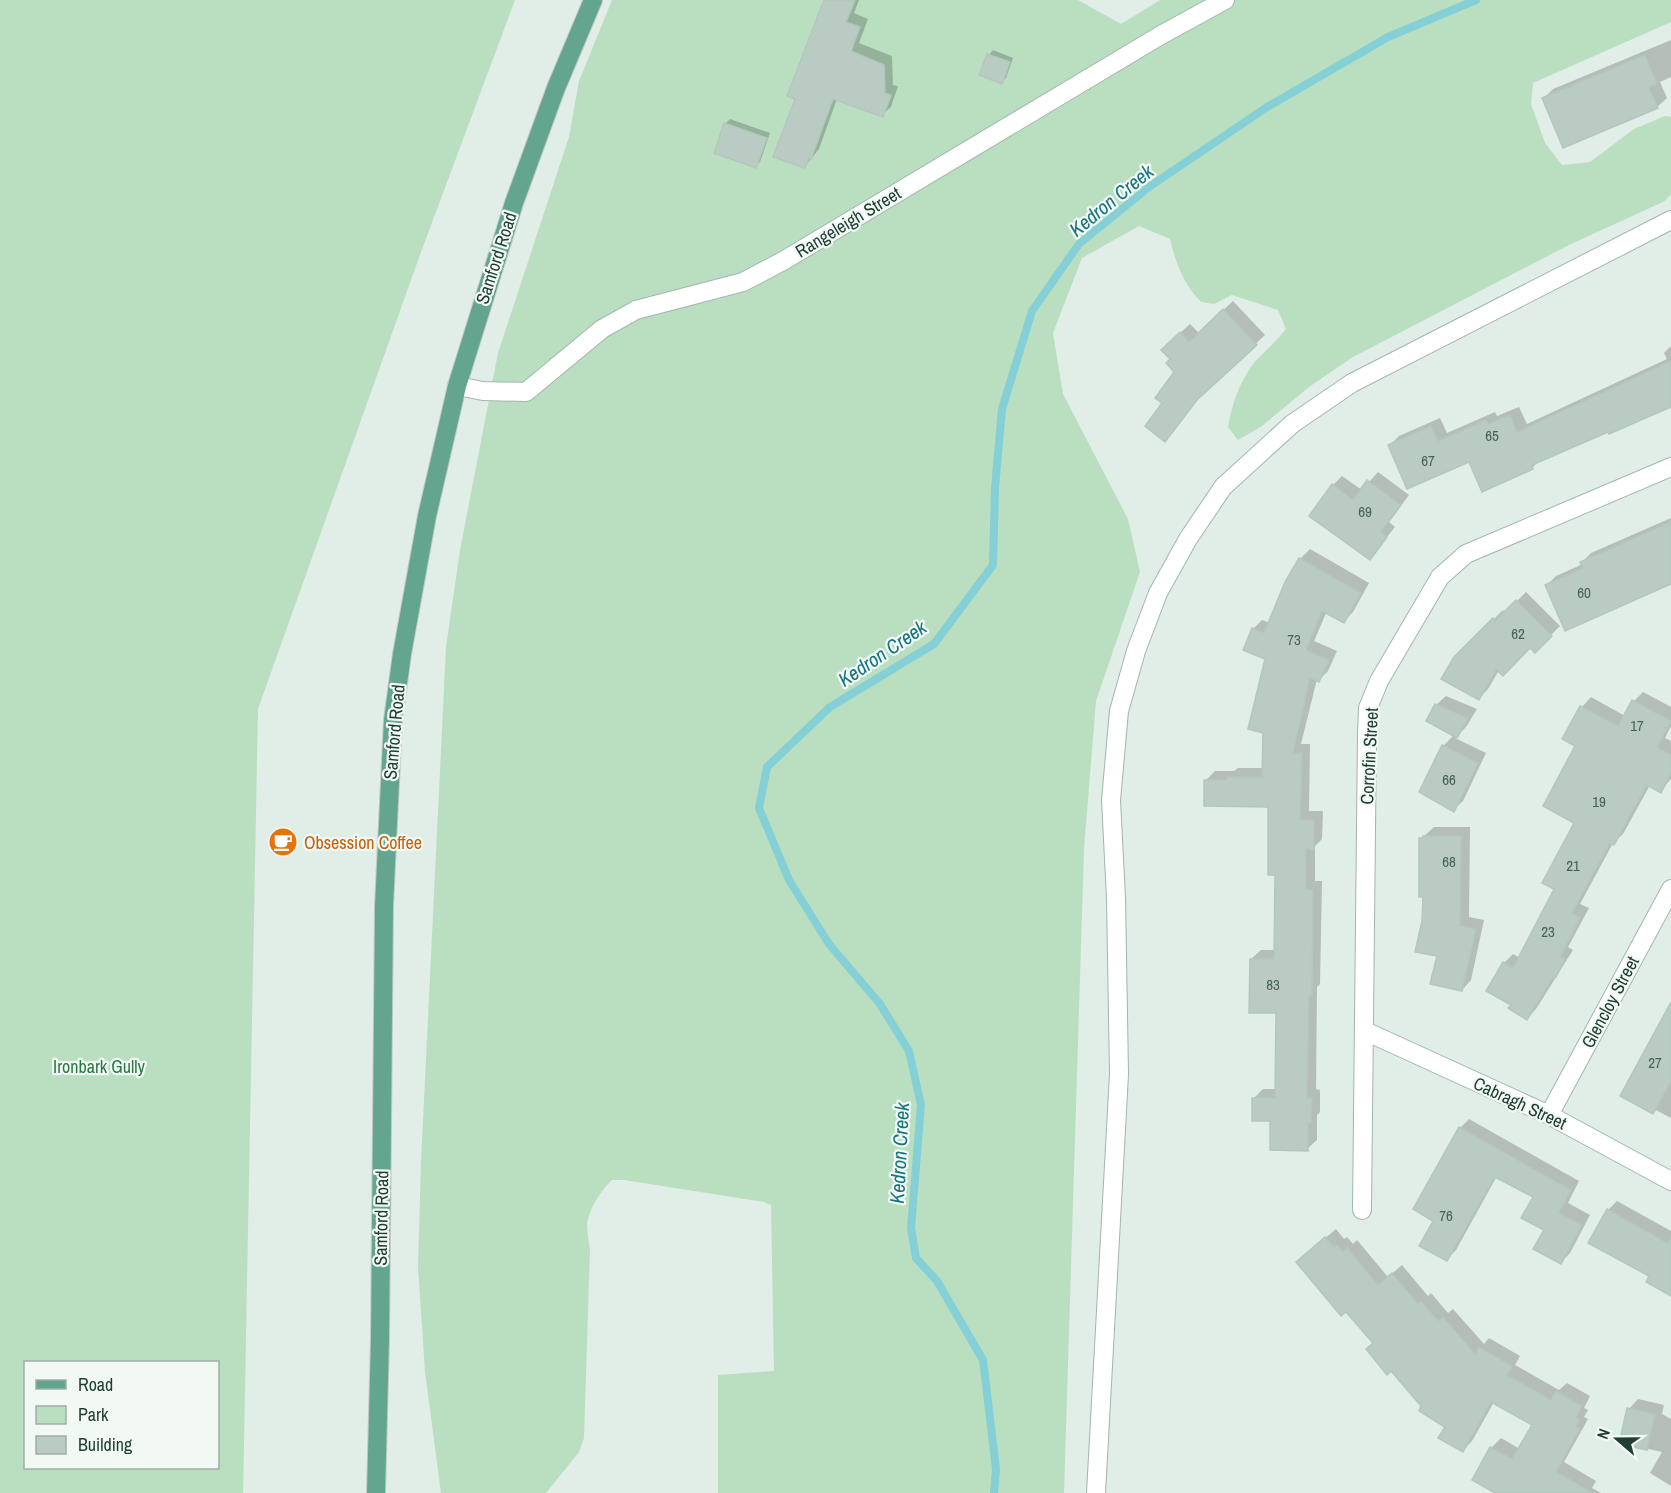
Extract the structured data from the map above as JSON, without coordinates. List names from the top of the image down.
{
  "streets": {
    "main road": ["Samford Road"],
    "street": [
      "Rangeleigh Street",
      "Corrofin Street",
      "Glencloy Street",
      "Cabragh Street"
    ]
  },
  "crossings": [
    ["Rangeleigh Street", "Samford Road"],
    ["Corrofin Street", "Cabragh Street"],
    ["Glencloy Street", "Cabragh Street"]
  ],
  "water": ["Kedron Creek"],
  "parks": ["Ironbark Gully"],
  "places": {
    "cafe": ["Obsession Coffee"]
  },
  "house_numbers": [
    "65",
    "67",
    "69",
    "60",
    "62",
    "73",
    "17",
    "66",
    "19",
    "68",
    "21",
    "23",
    "83",
    "27",
    "76"
  ],
  "legend": ["Road", "Park", "Building"],
  "north": "left"
}
